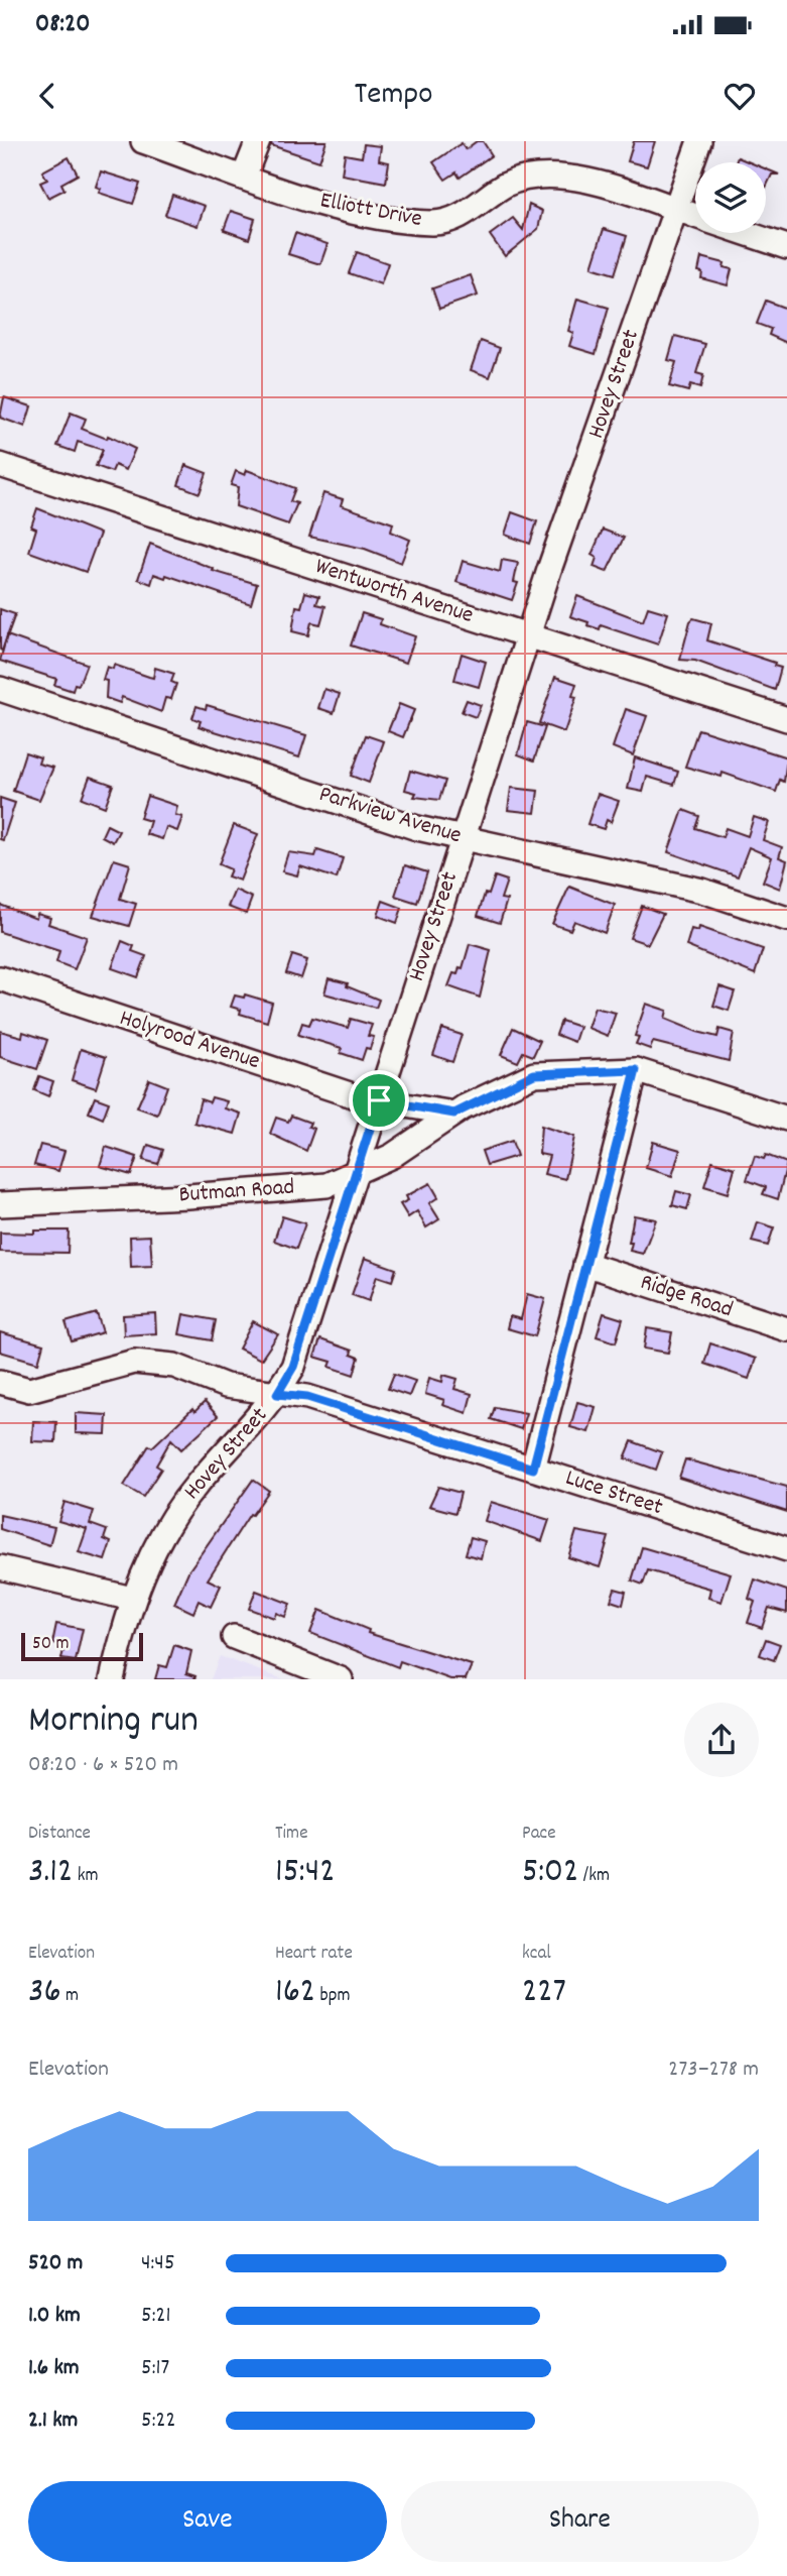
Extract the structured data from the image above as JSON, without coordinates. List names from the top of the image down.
{
  "streets": {
    "street": [
      "Elliott Drive",
      "Hovey Street",
      "Wentworth Avenue",
      "Parkview Avenue",
      "Holyrood Avenue",
      "Butman Road",
      "Ridge Road",
      "Luce Street"
    ]
  },
  "crossings": [
    ["Elliott Drive", "Hovey Street"],
    ["Hovey Street", "Wentworth Avenue"],
    ["Hovey Street", "Parkview Avenue"],
    ["Hovey Street", "Holyrood Avenue"],
    ["Hovey Street", "Butman Road"],
    ["Hovey Street", "Luce Street"]
  ],
  "scale_bar": "50 m",
  "page": {
    "status": "08:20",
    "header": "Tempo",
    "scale": "50 m",
    "heading": ["Morning run", "08:20 · 6 × 520 m"],
    "stats": [
      ["Distance", "3.12 km"],
      ["Time", "15:42"],
      ["Pace", "5:02 /km"],
      ["Elevation", "36 m"],
      ["Heart rate", "162 bpm"],
      ["kcal", "227"]
    ],
    "chart": ["Elevation", "273–278 m"],
    "list": [
      {
        "name": "520 m",
        "note": "4:45"
      },
      {
        "name": "1.0 km",
        "note": "5:21"
      },
      {
        "name": "1.6 km",
        "note": "5:17"
      },
      {
        "name": "2.1 km",
        "note": "5:22"
      }
    ],
    "buttons": ["Save", "Share"]
  }
}
